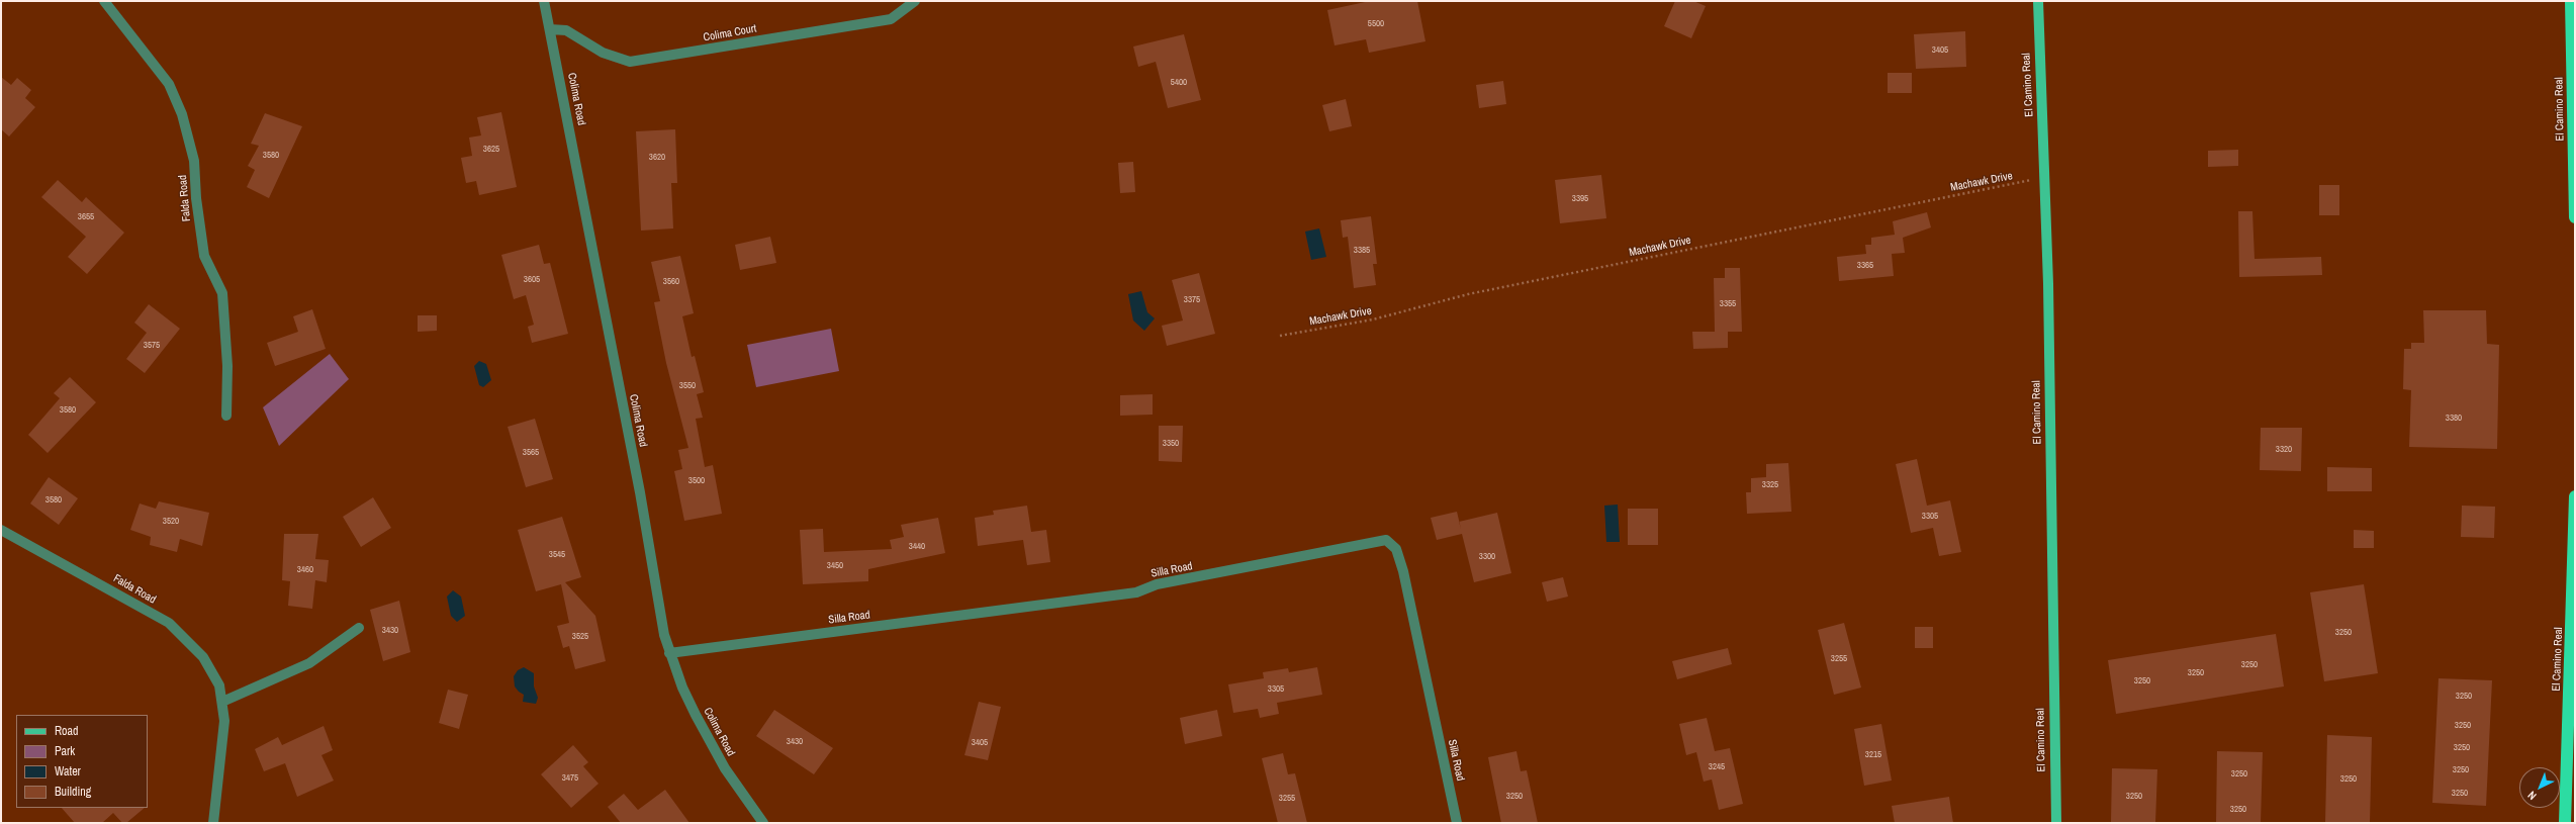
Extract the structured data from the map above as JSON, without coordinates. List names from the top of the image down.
{
  "streets": {
    "highway": ["El Camino Real"],
    "street": [
      "Colima Court",
      "Colima Road",
      "Falda Road",
      "Silla Road"
    ],
    "path": ["Machawk Drive"]
  },
  "crossings": [
    ["Colima Court", "Colima Road"],
    ["El Camino Real", "Machawk Drive"],
    ["Colima Road", "Silla Road"]
  ],
  "house_numbers": [
    "5500",
    "3405",
    "5400",
    "3625",
    "3580",
    "3620",
    "3395",
    "3655",
    "3385",
    "3365",
    "3605",
    "3560",
    "3375",
    "3355",
    "3575",
    "3550",
    "3580",
    "3380",
    "3350",
    "3320",
    "3565",
    "3500",
    "3325",
    "3580",
    "3305",
    "3520",
    "3440",
    "3545",
    "3300",
    "3450",
    "3460",
    "3430",
    "3250",
    "3525",
    "3255",
    "3250",
    "3250",
    "3250",
    "3305",
    "3250",
    "3250",
    "3430",
    "3405",
    "3250",
    "3215",
    "3245",
    "3250",
    "3250",
    "3475",
    "3250",
    "3250",
    "3250",
    "3250",
    "3255",
    "3250"
  ],
  "legend": [
    "Road",
    "Park",
    "Water",
    "Building"
  ],
  "north": "bottom left"
}
